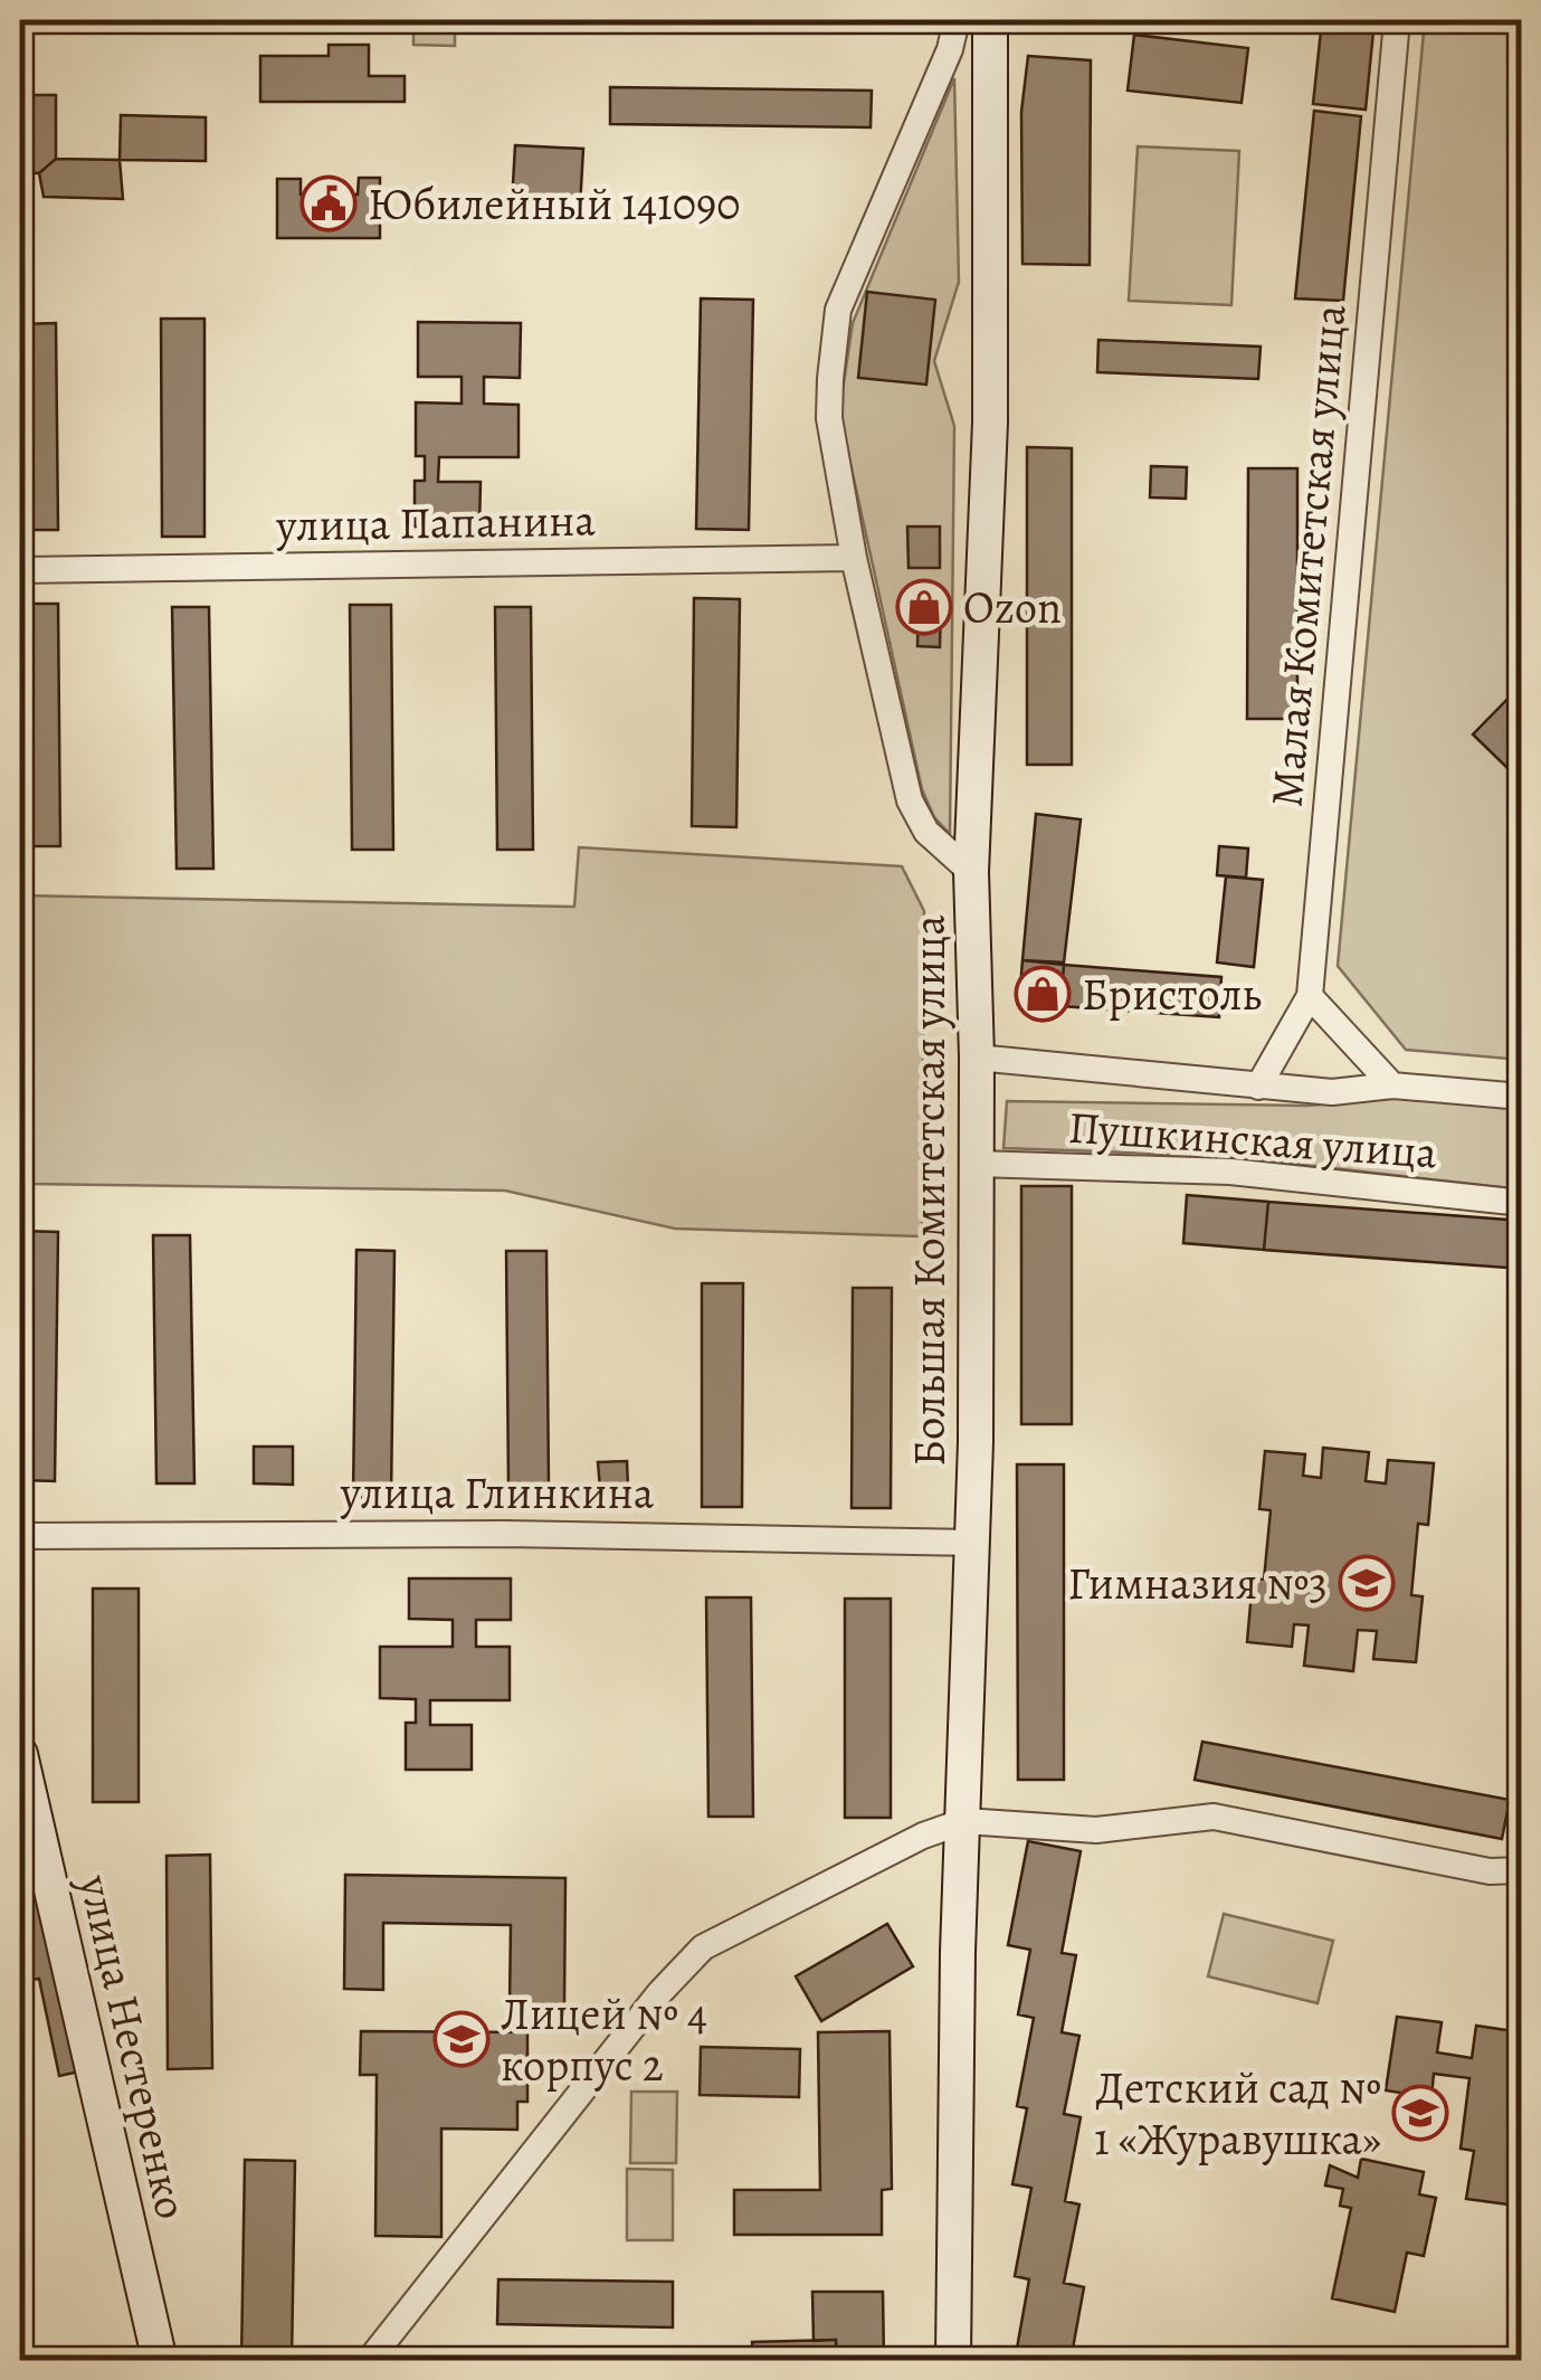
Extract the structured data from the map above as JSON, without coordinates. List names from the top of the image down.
{
  "streets": {
    "street": [
      "улица Папанина",
      "Малая Комитетская улица",
      "Пушкинская улица",
      "Большая Комитетская улица",
      "улица Глинкина",
      "улица Нестеренко"
    ]
  },
  "crossings": [
    ["Малая Комитетская улица", "Пушкинская улица"],
    ["Пушкинская улица", "Большая Комитетская улица"],
    ["Большая Комитетская улица", "улица Глинкина"]
  ],
  "places": {
    "public building": ["Юбилейный 141090"],
    "shop": ["Ozon", "Бристоль"],
    "school or university": ["Гимназия №3", "Лицей № 4 корпус 2", "Детский сад № 1 «Журавушка»"]
  }
}
